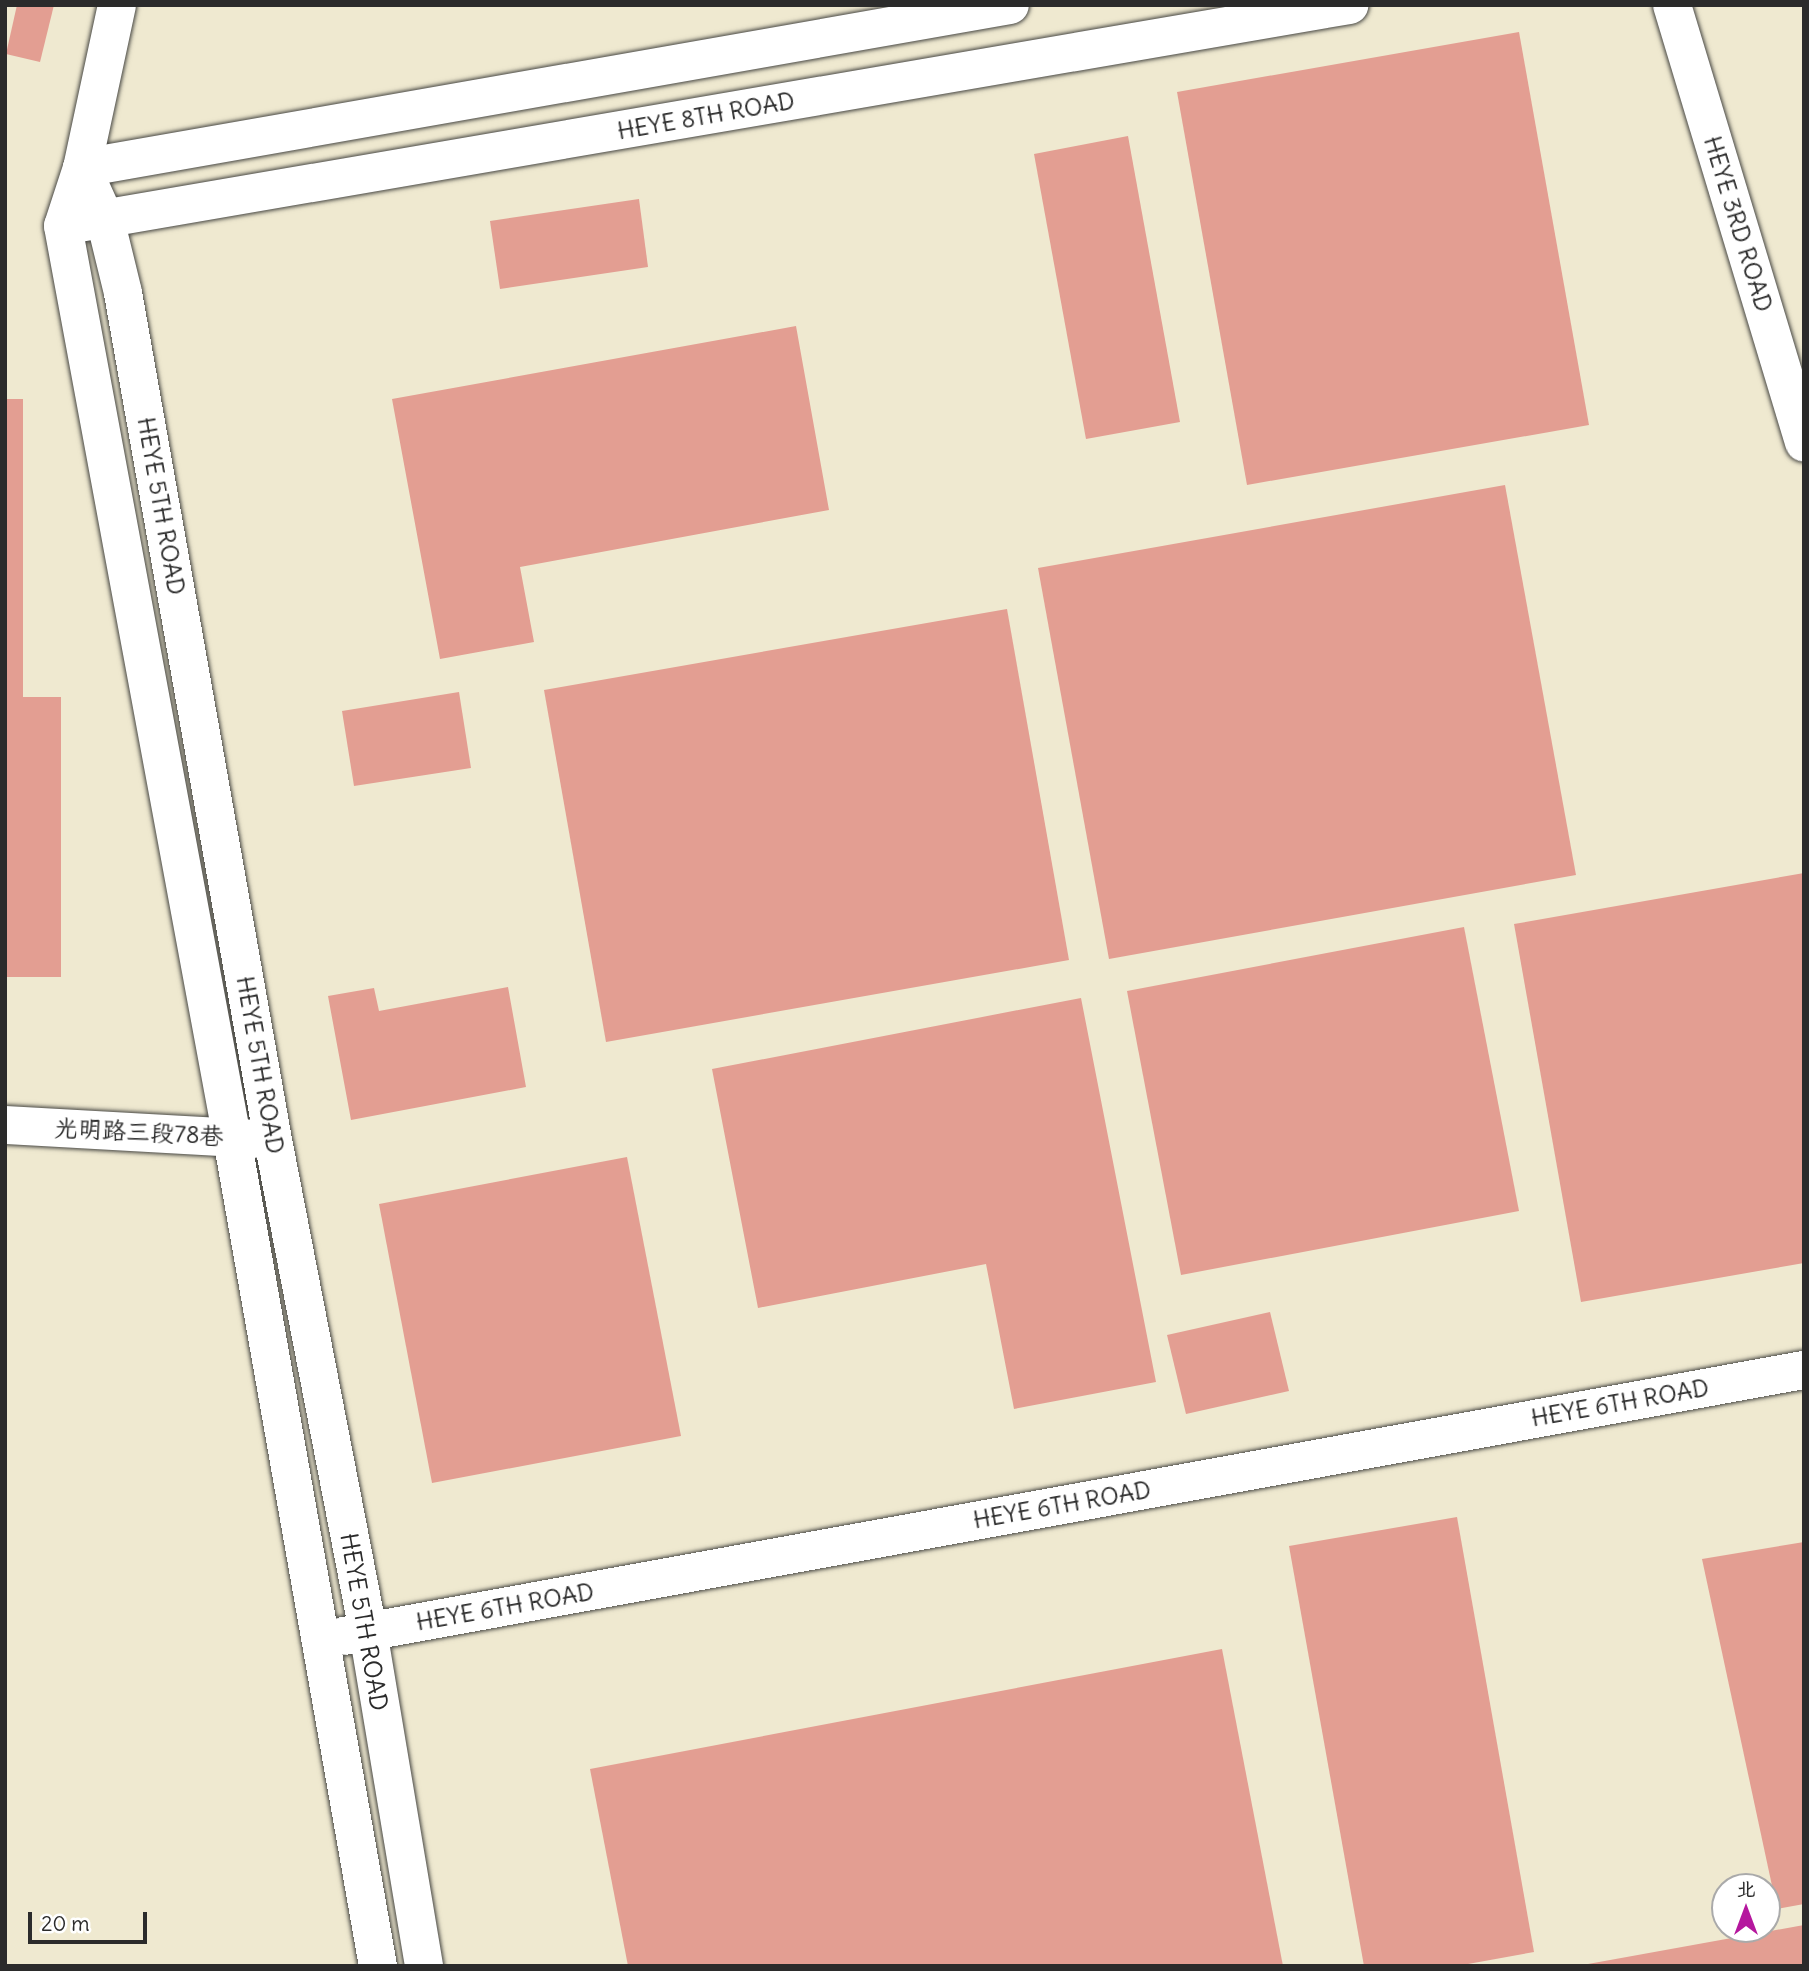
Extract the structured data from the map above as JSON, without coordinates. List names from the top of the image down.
{
  "streets": {
    "street": [
      "HEYE 8TH ROAD",
      "HEYE 3RD ROAD",
      "HEYE 5TH ROAD",
      "光明路三段78巷",
      "HEYE 6TH ROAD"
    ]
  },
  "crossings": [
    ["HEYE 8TH ROAD", "HEYE 5TH ROAD"],
    ["HEYE 5TH ROAD", "光明路三段78巷"],
    ["HEYE 5TH ROAD", "HEYE 6TH ROAD"]
  ],
  "scale_bar": "20 m",
  "north": "top"
}
